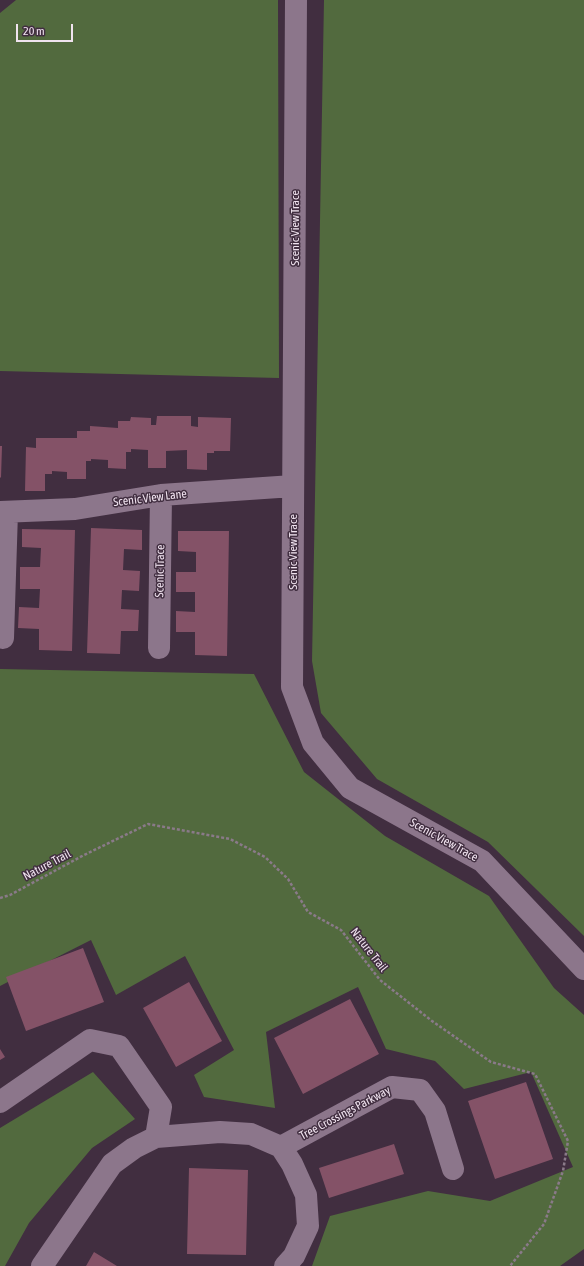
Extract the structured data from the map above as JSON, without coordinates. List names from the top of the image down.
{
  "streets": {
    "street": [
      "Scenic View Trace",
      "Scenic View Lane",
      "Scenic Trace",
      "Tree Crossings Parkway"
    ],
    "path": ["Nature Trail"]
  },
  "crossings": [
    ["Scenic View Trace", "Scenic View Lane"],
    ["Scenic View Lane", "Scenic Trace"]
  ],
  "scale_bar": "20 m"
}
